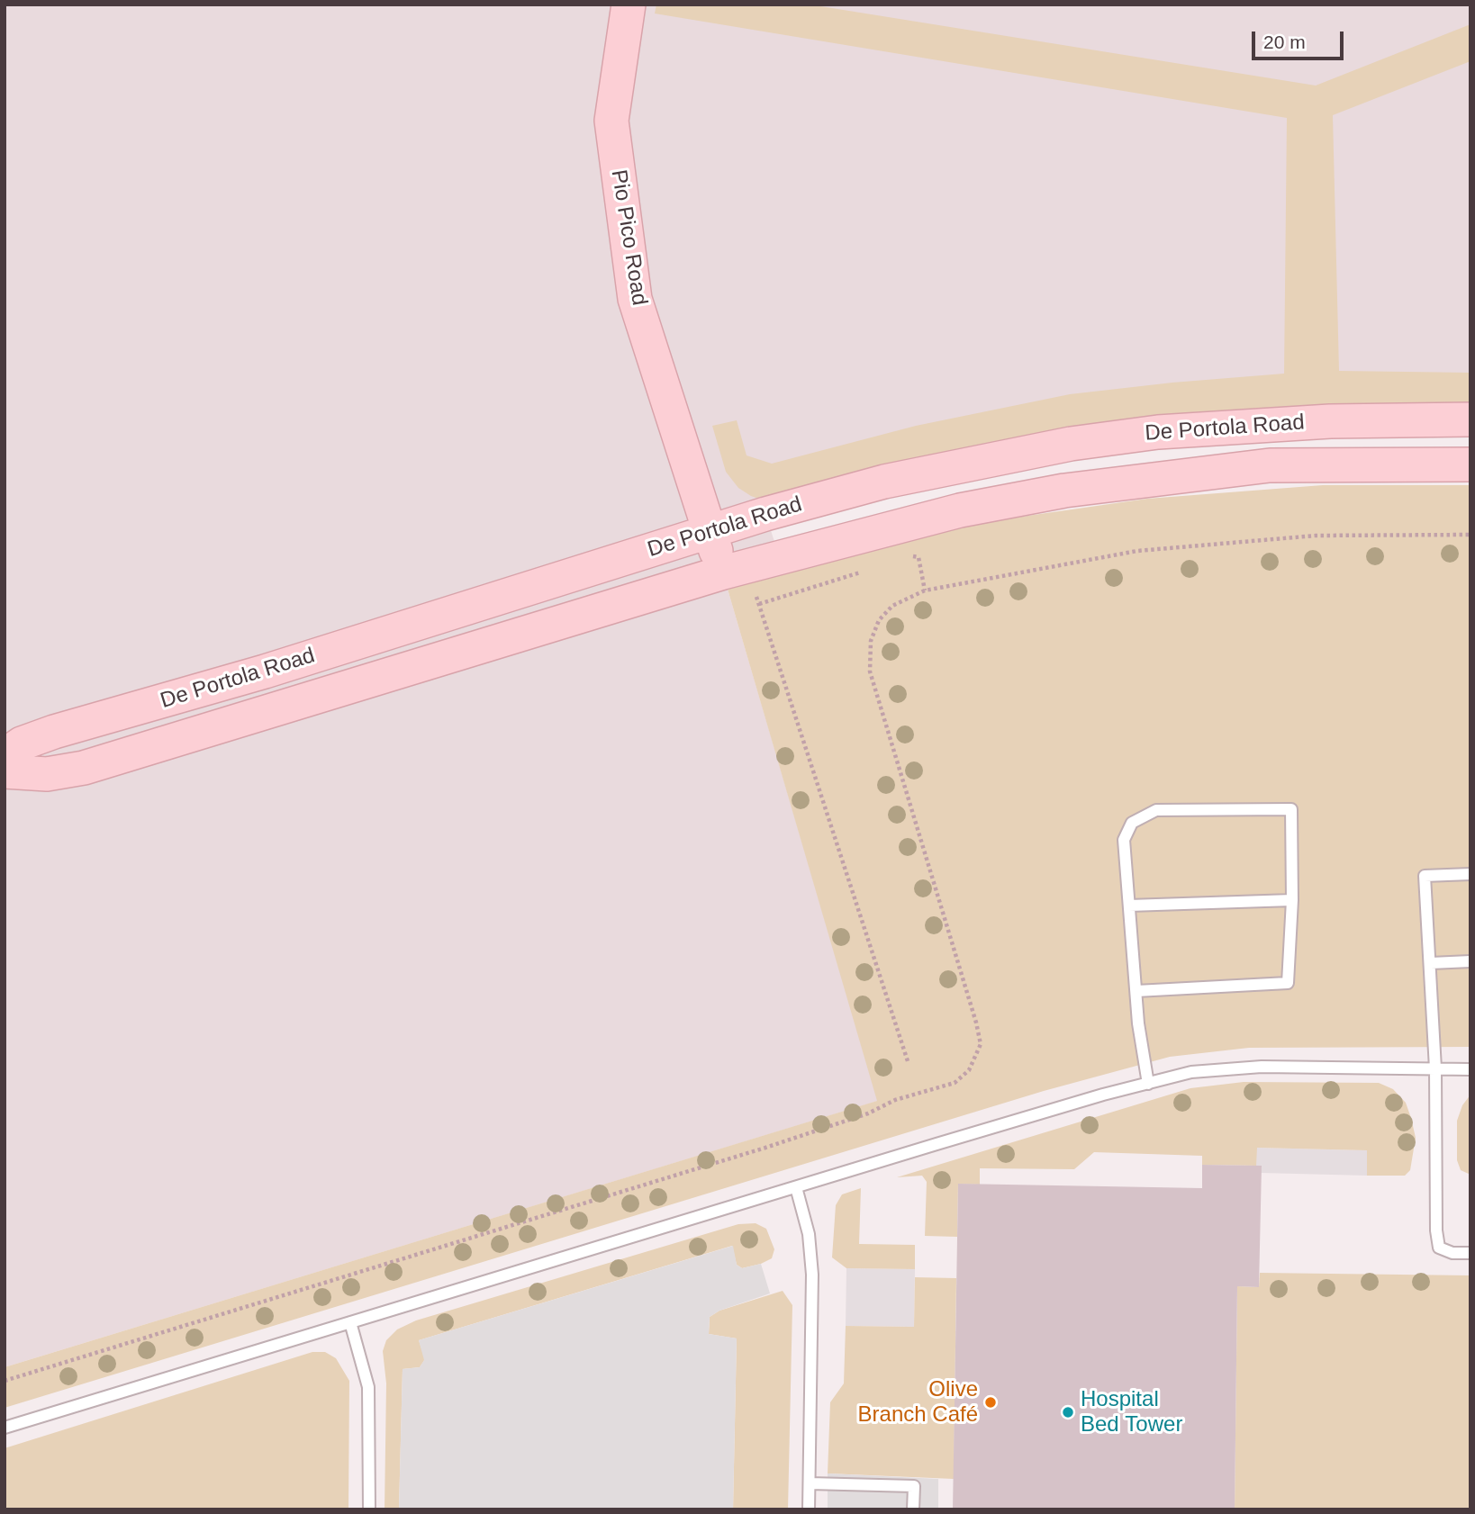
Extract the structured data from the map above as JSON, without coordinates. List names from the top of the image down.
{
  "streets": {
    "main road": ["Pio Pico Road", "De Portola Road"]
  },
  "crossings": [
    ["Pio Pico Road", "De Portola Road"]
  ],
  "places": ["Olive Branch Café", "Hospital Bed Tower"],
  "scale_bar": "20 m"
}
